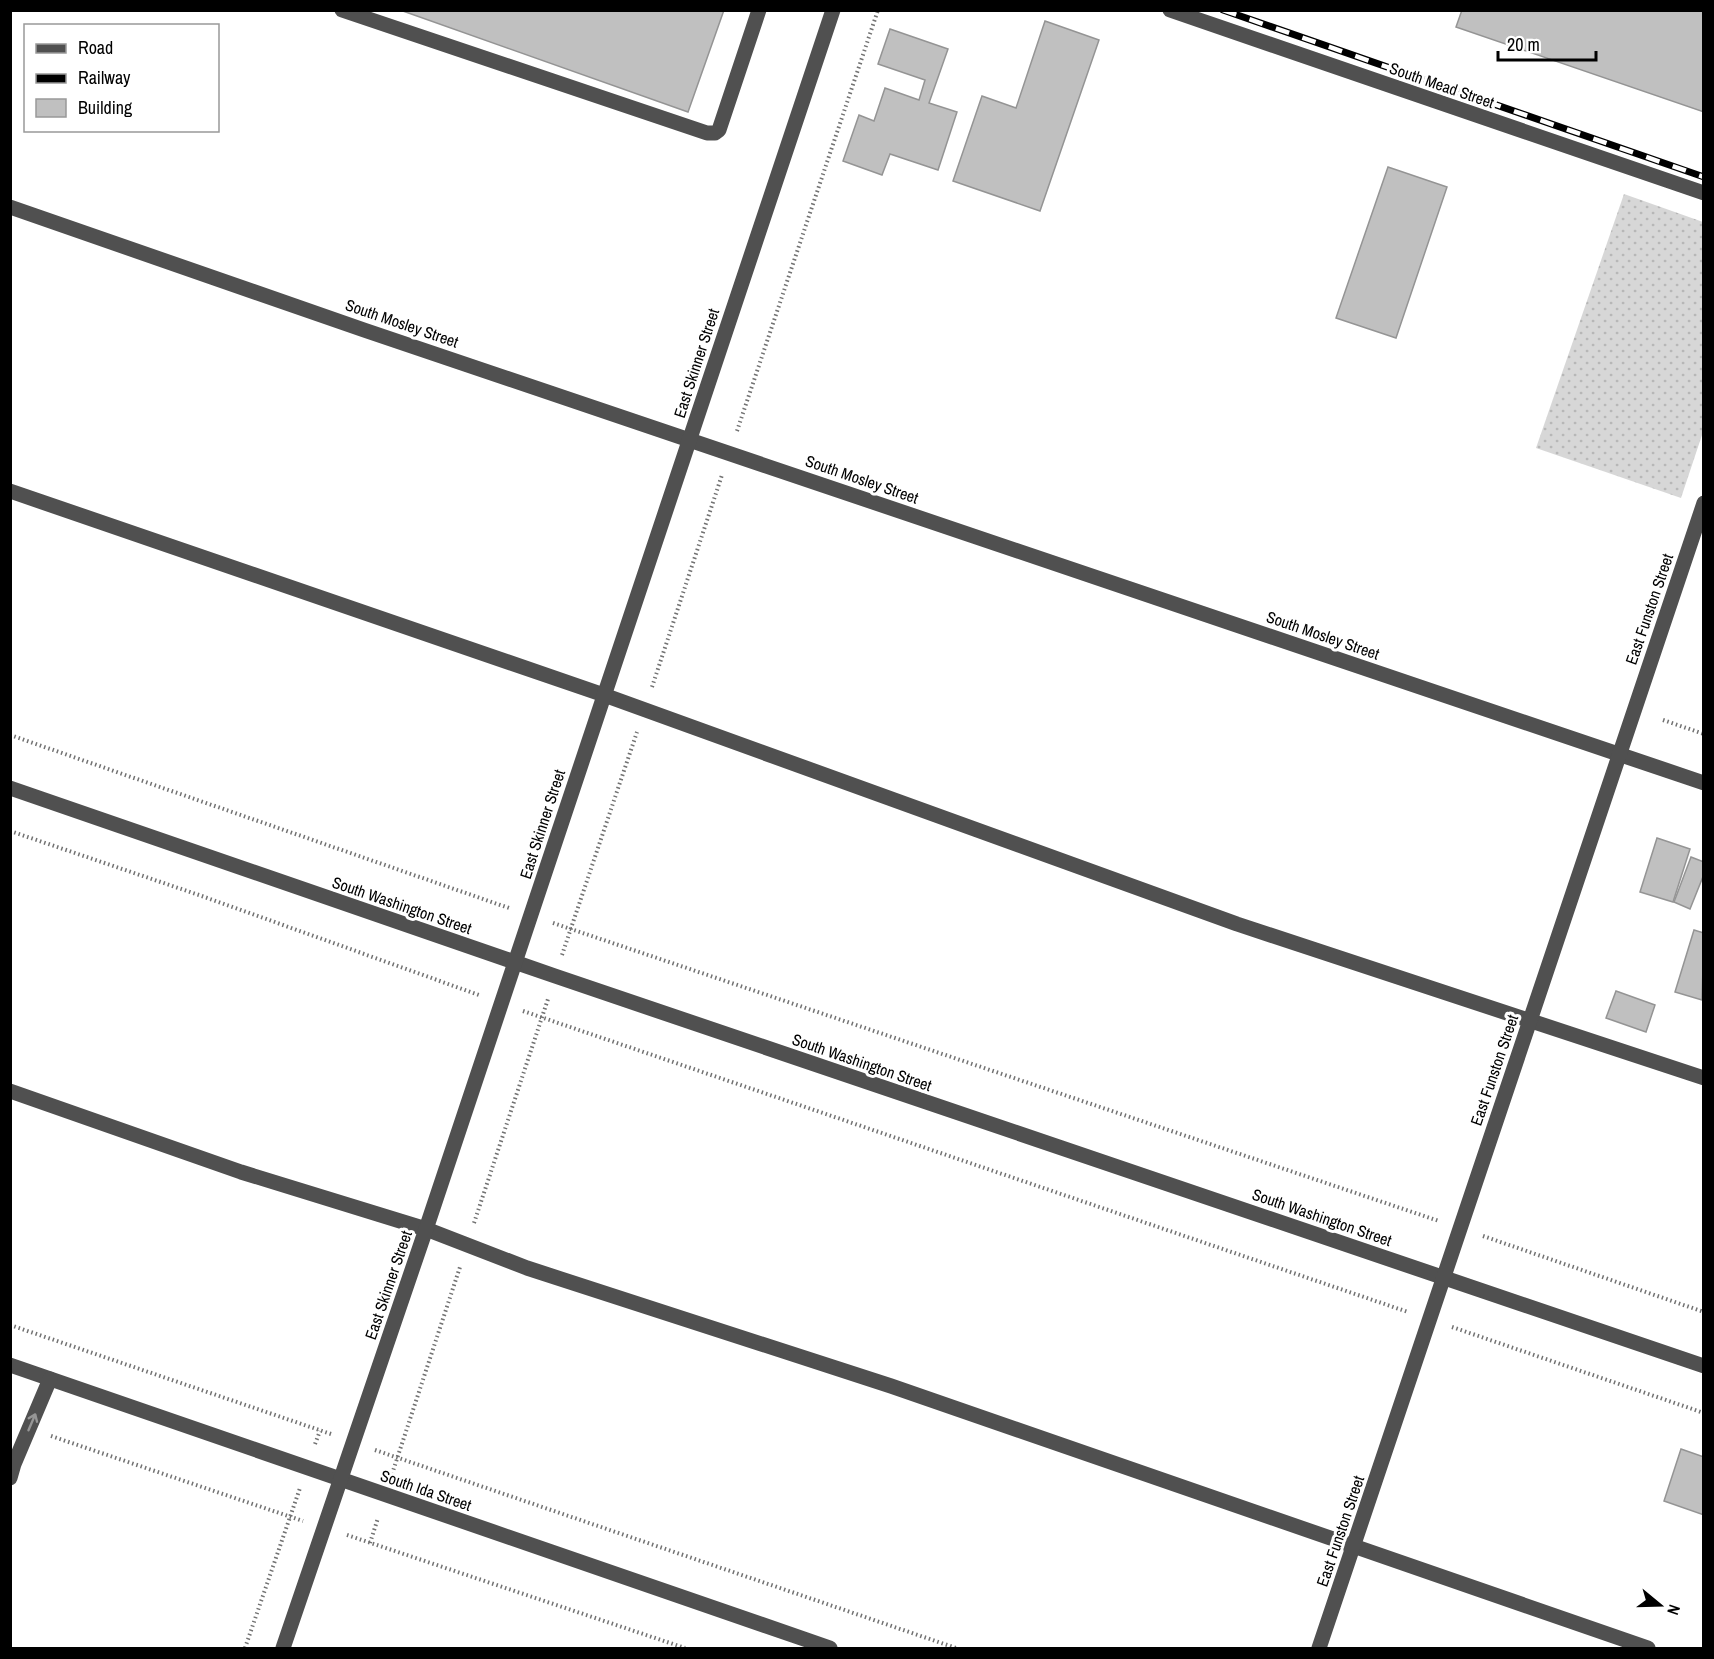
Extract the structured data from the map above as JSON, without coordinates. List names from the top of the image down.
{
  "streets": {
    "street": [
      "South Mead Street",
      "South Mosley Street",
      "East Skinner Street",
      "East Funston Street",
      "South Washington Street",
      "South Ida Street"
    ]
  },
  "crossings": [
    ["South Mosley Street", "East Skinner Street"],
    ["South Mosley Street", "East Funston Street"],
    ["East Skinner Street", "South Washington Street"],
    ["East Skinner Street", "South Ida Street"],
    ["East Funston Street", "South Washington Street"]
  ],
  "legend": ["Road", "Railway", "Building"],
  "scale_bar": "20 m",
  "north": "right"
}
